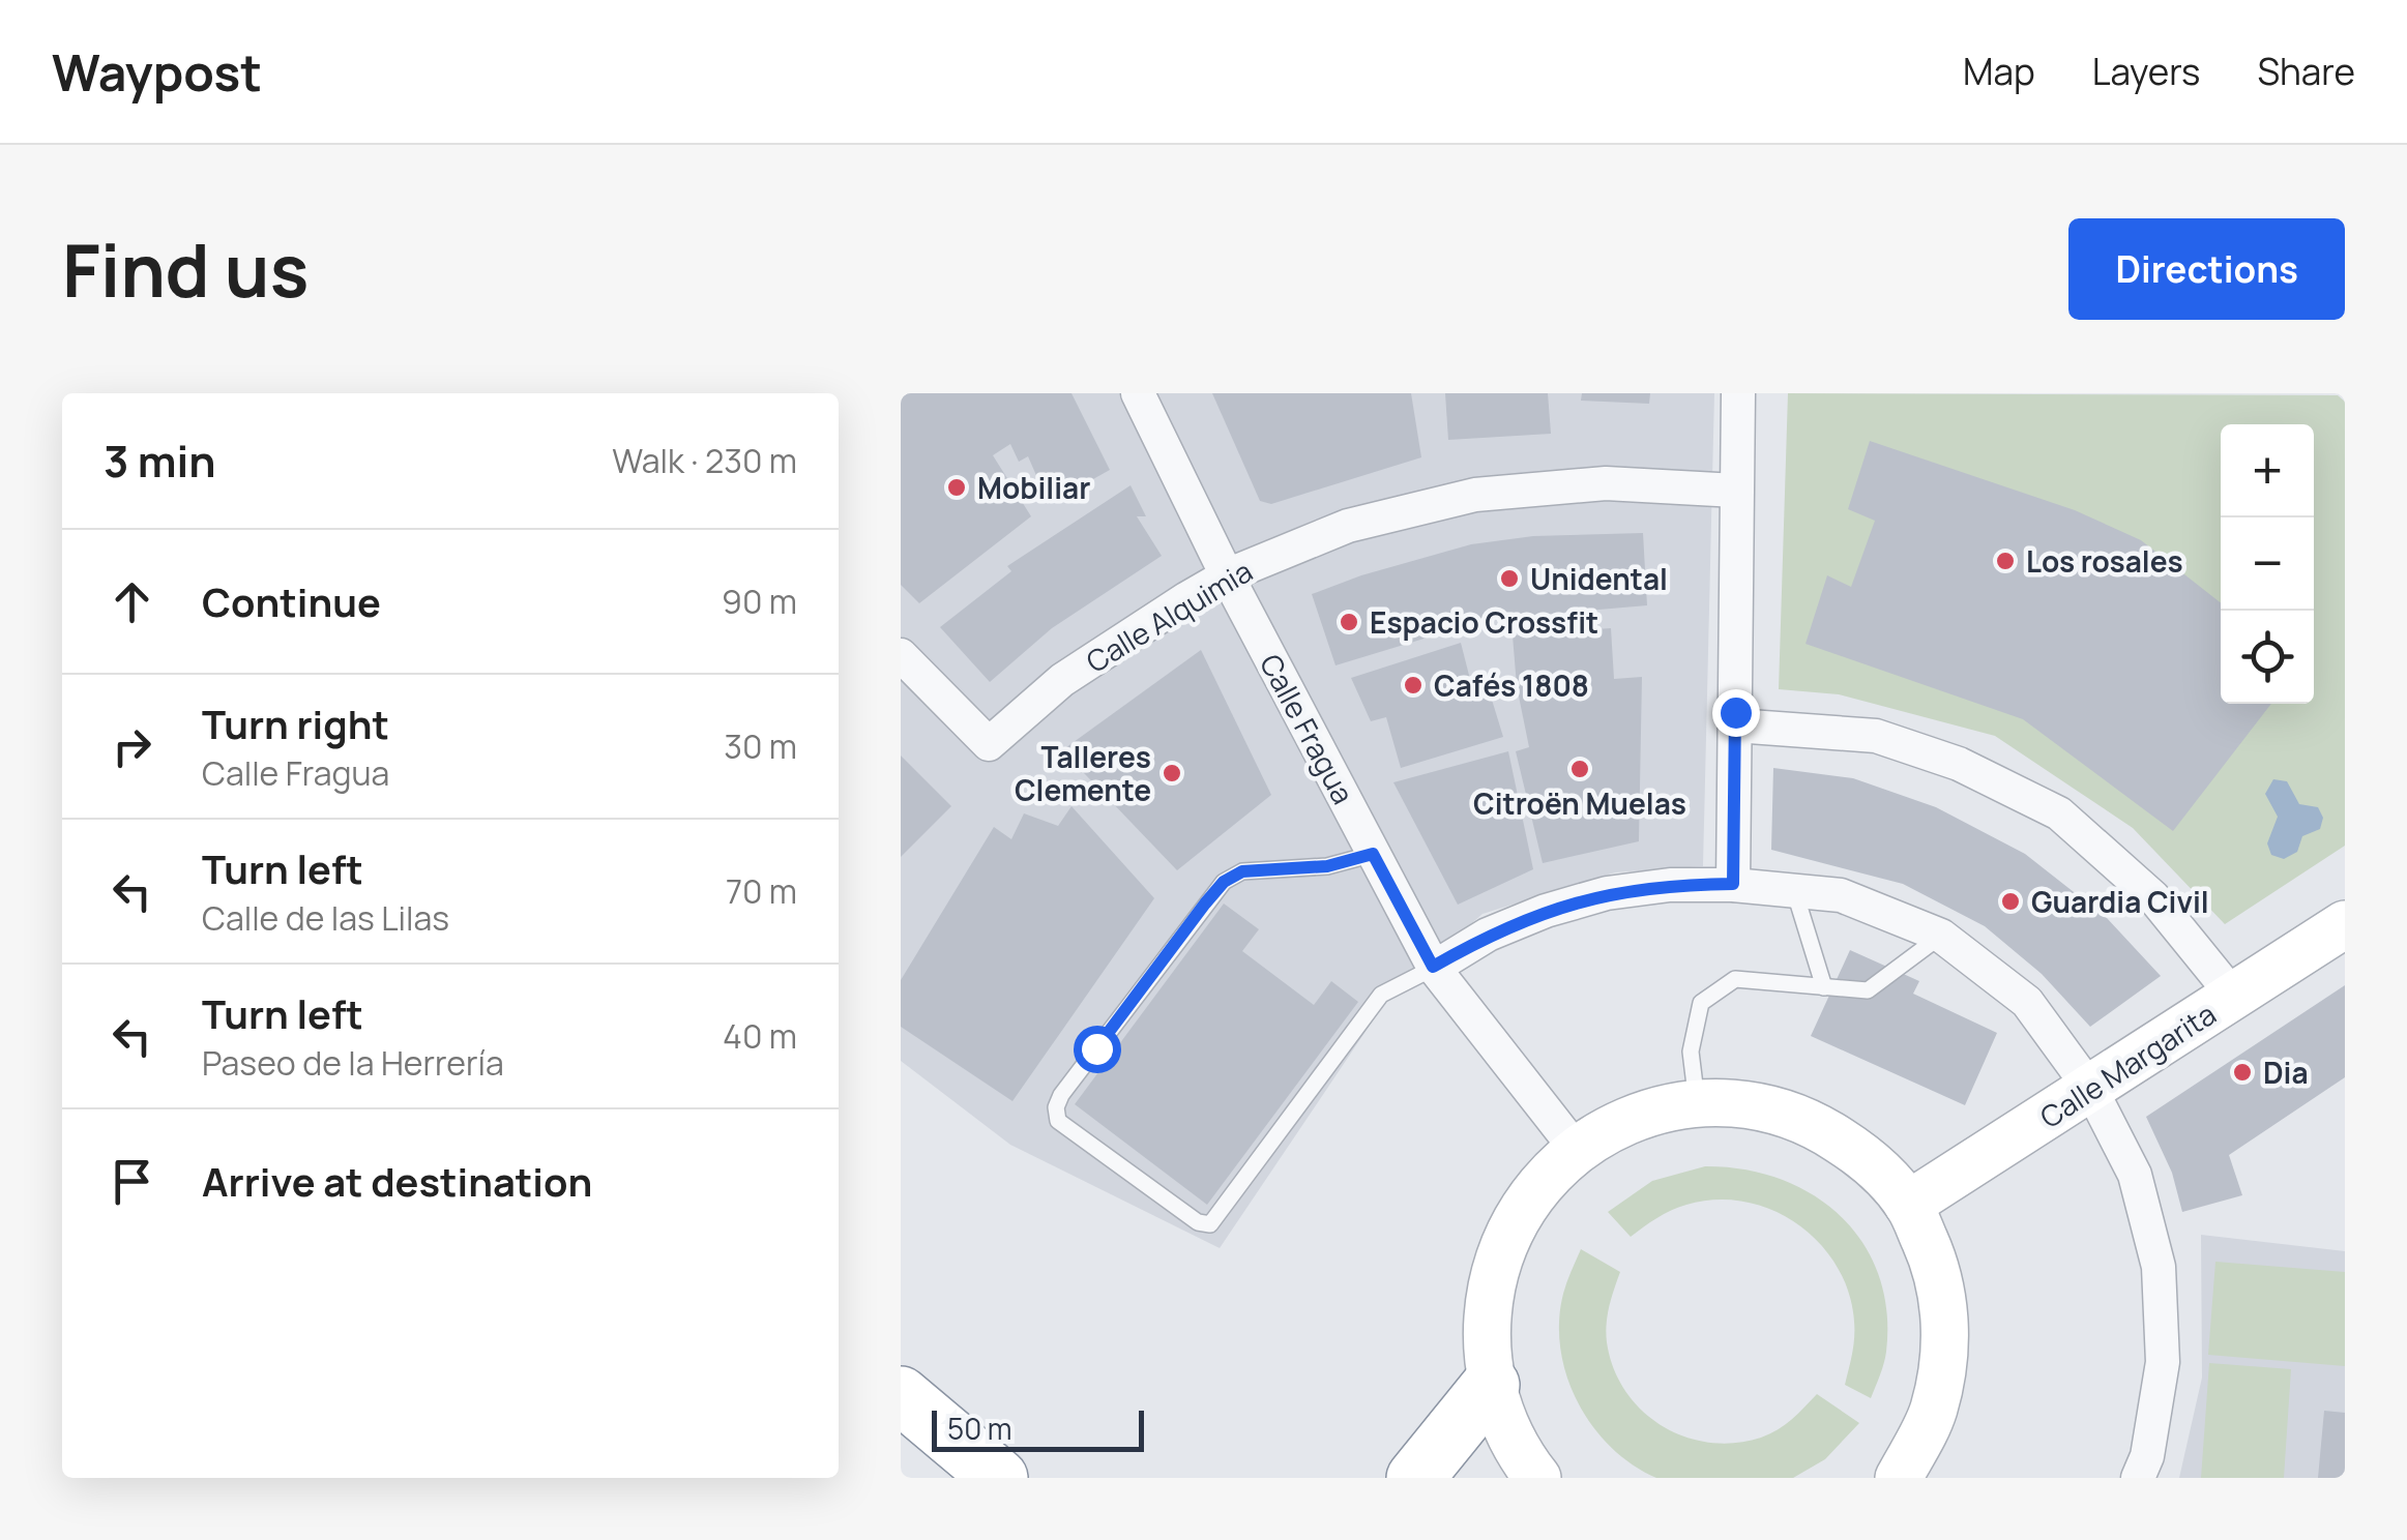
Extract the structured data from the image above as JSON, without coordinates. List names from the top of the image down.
{
  "streets": {
    "street": ["Calle Alquimia", "Calle Fragua", "Calle Margarita"]
  },
  "crossings": [
    ["Calle Alquimia", "Calle Fragua"]
  ],
  "places": [
    "Mobiliar",
    "Los rosales",
    "Unidental",
    "Espacio Crossfit",
    "Cafés 1808",
    "Citroën Muelas",
    "Talleres Clemente",
    "Guardia Civil",
    "Dia"
  ],
  "scale_bar": "50 m",
  "page": {
    "header": "Waypost",
    "nav": ["Map", "Layers", "Share"],
    "buttons": "Directions",
    "title": "Find us",
    "heading": ["3 min", "Walk · 230 m"],
    "map_buttons": ["+", "−"],
    "list": [
      ["Continue", "90 m"],
      ["Turn right", "Calle Fragua", "30 m"],
      ["Turn left", "Calle de las Lilas", "70 m"],
      ["Turn left", "Paseo de la Herrería", "40 m"],
      "Arrive at destination"
    ],
    "scale": "50 m"
  }
}
